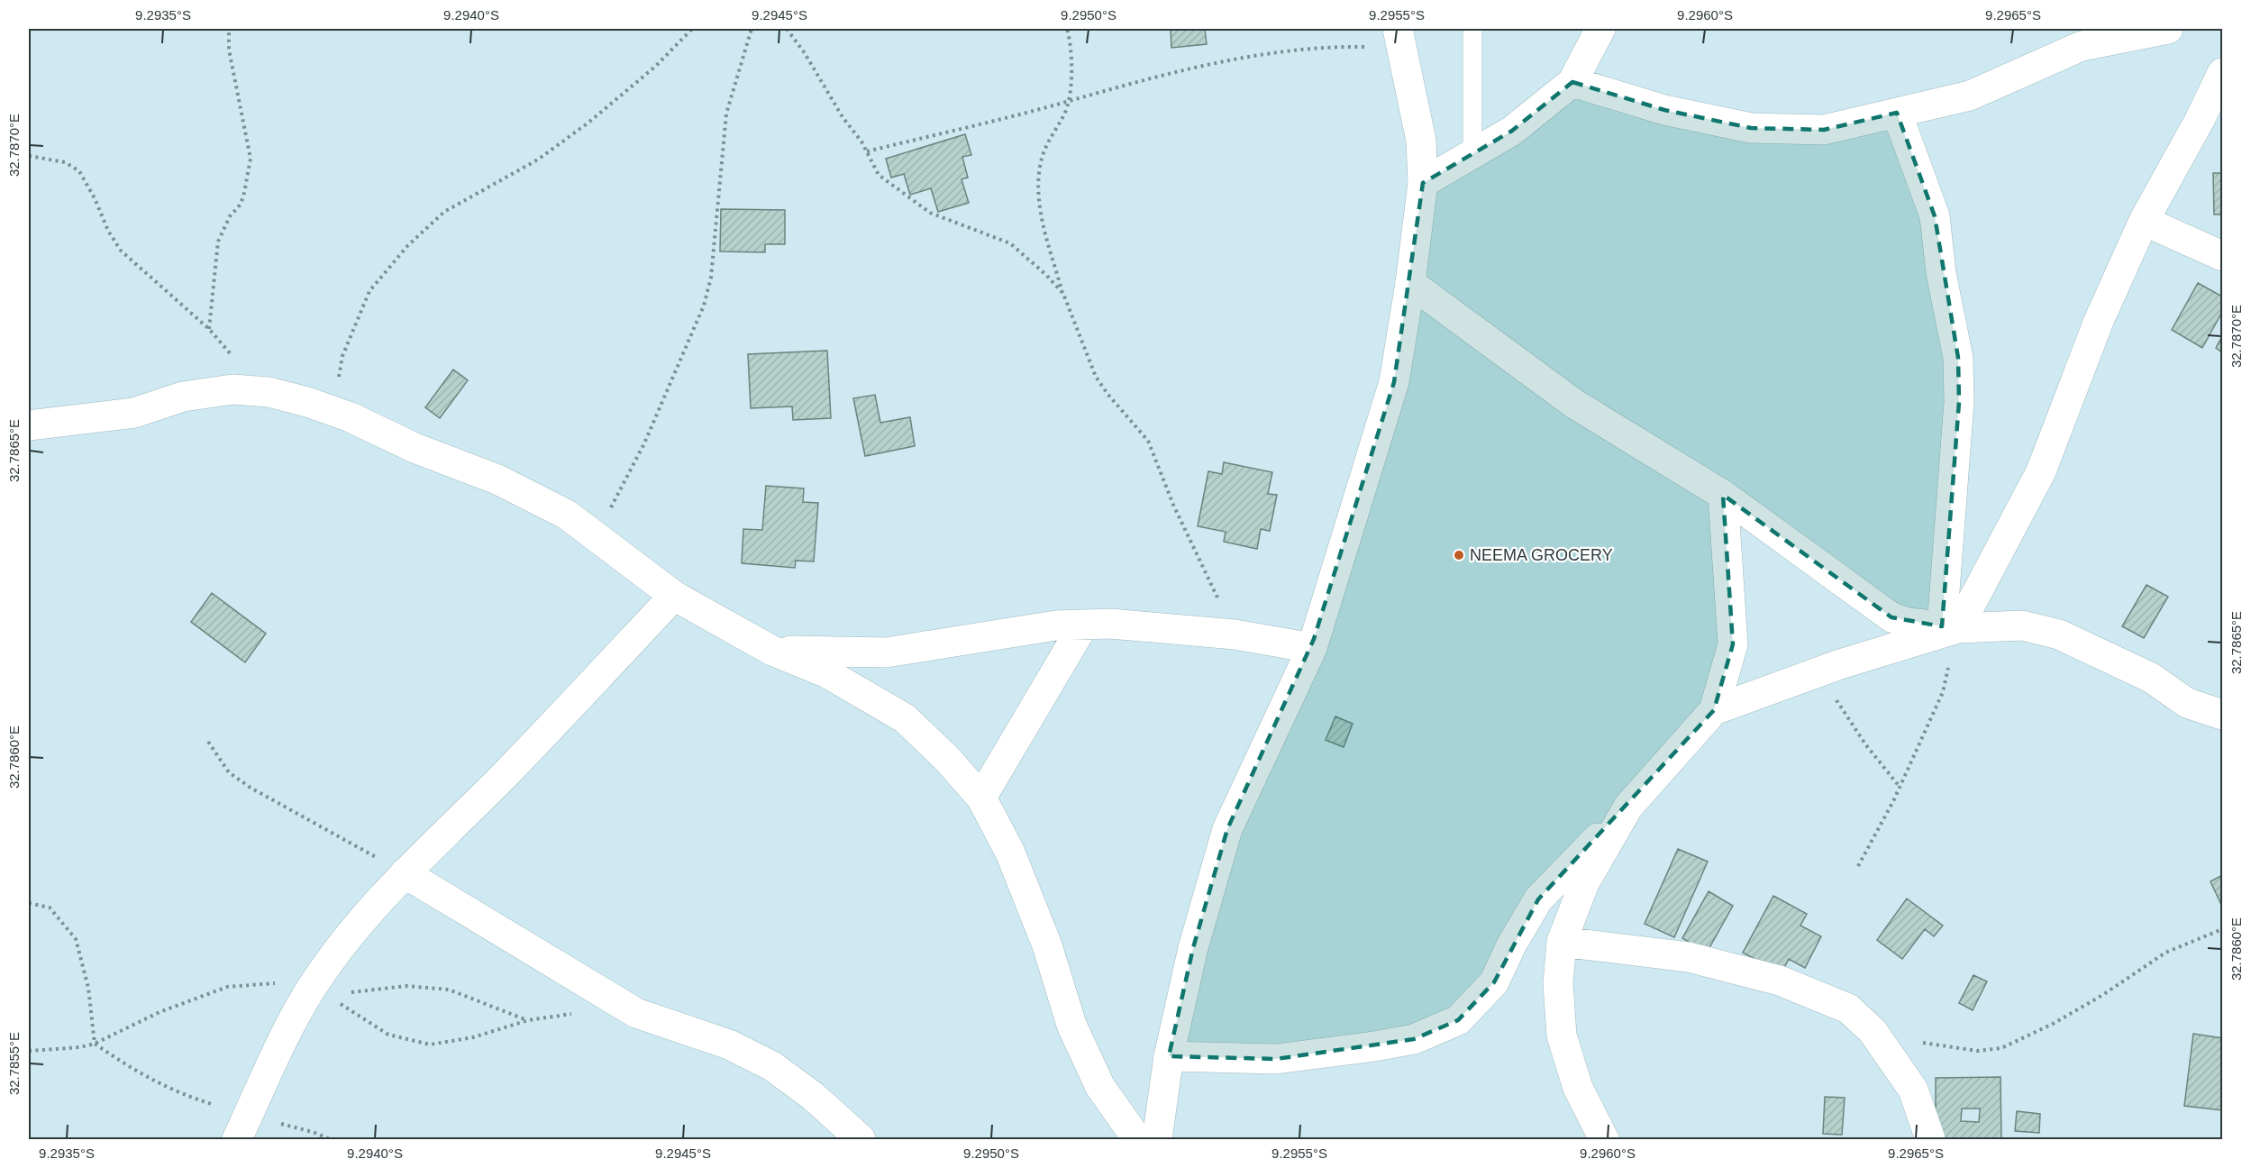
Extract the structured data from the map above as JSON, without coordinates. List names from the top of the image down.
{
  "places": ["NEEMA GROCERY"],
  "coordinates": [
    "9.2935°S",
    "9.2940°S",
    "9.2945°S",
    "9.2950°S",
    "9.2955°S",
    "9.2960°S",
    "9.2965°S",
    "32.7870°E",
    "32.7865°E",
    "32.7860°E",
    "32.7855°E"
  ]
}
